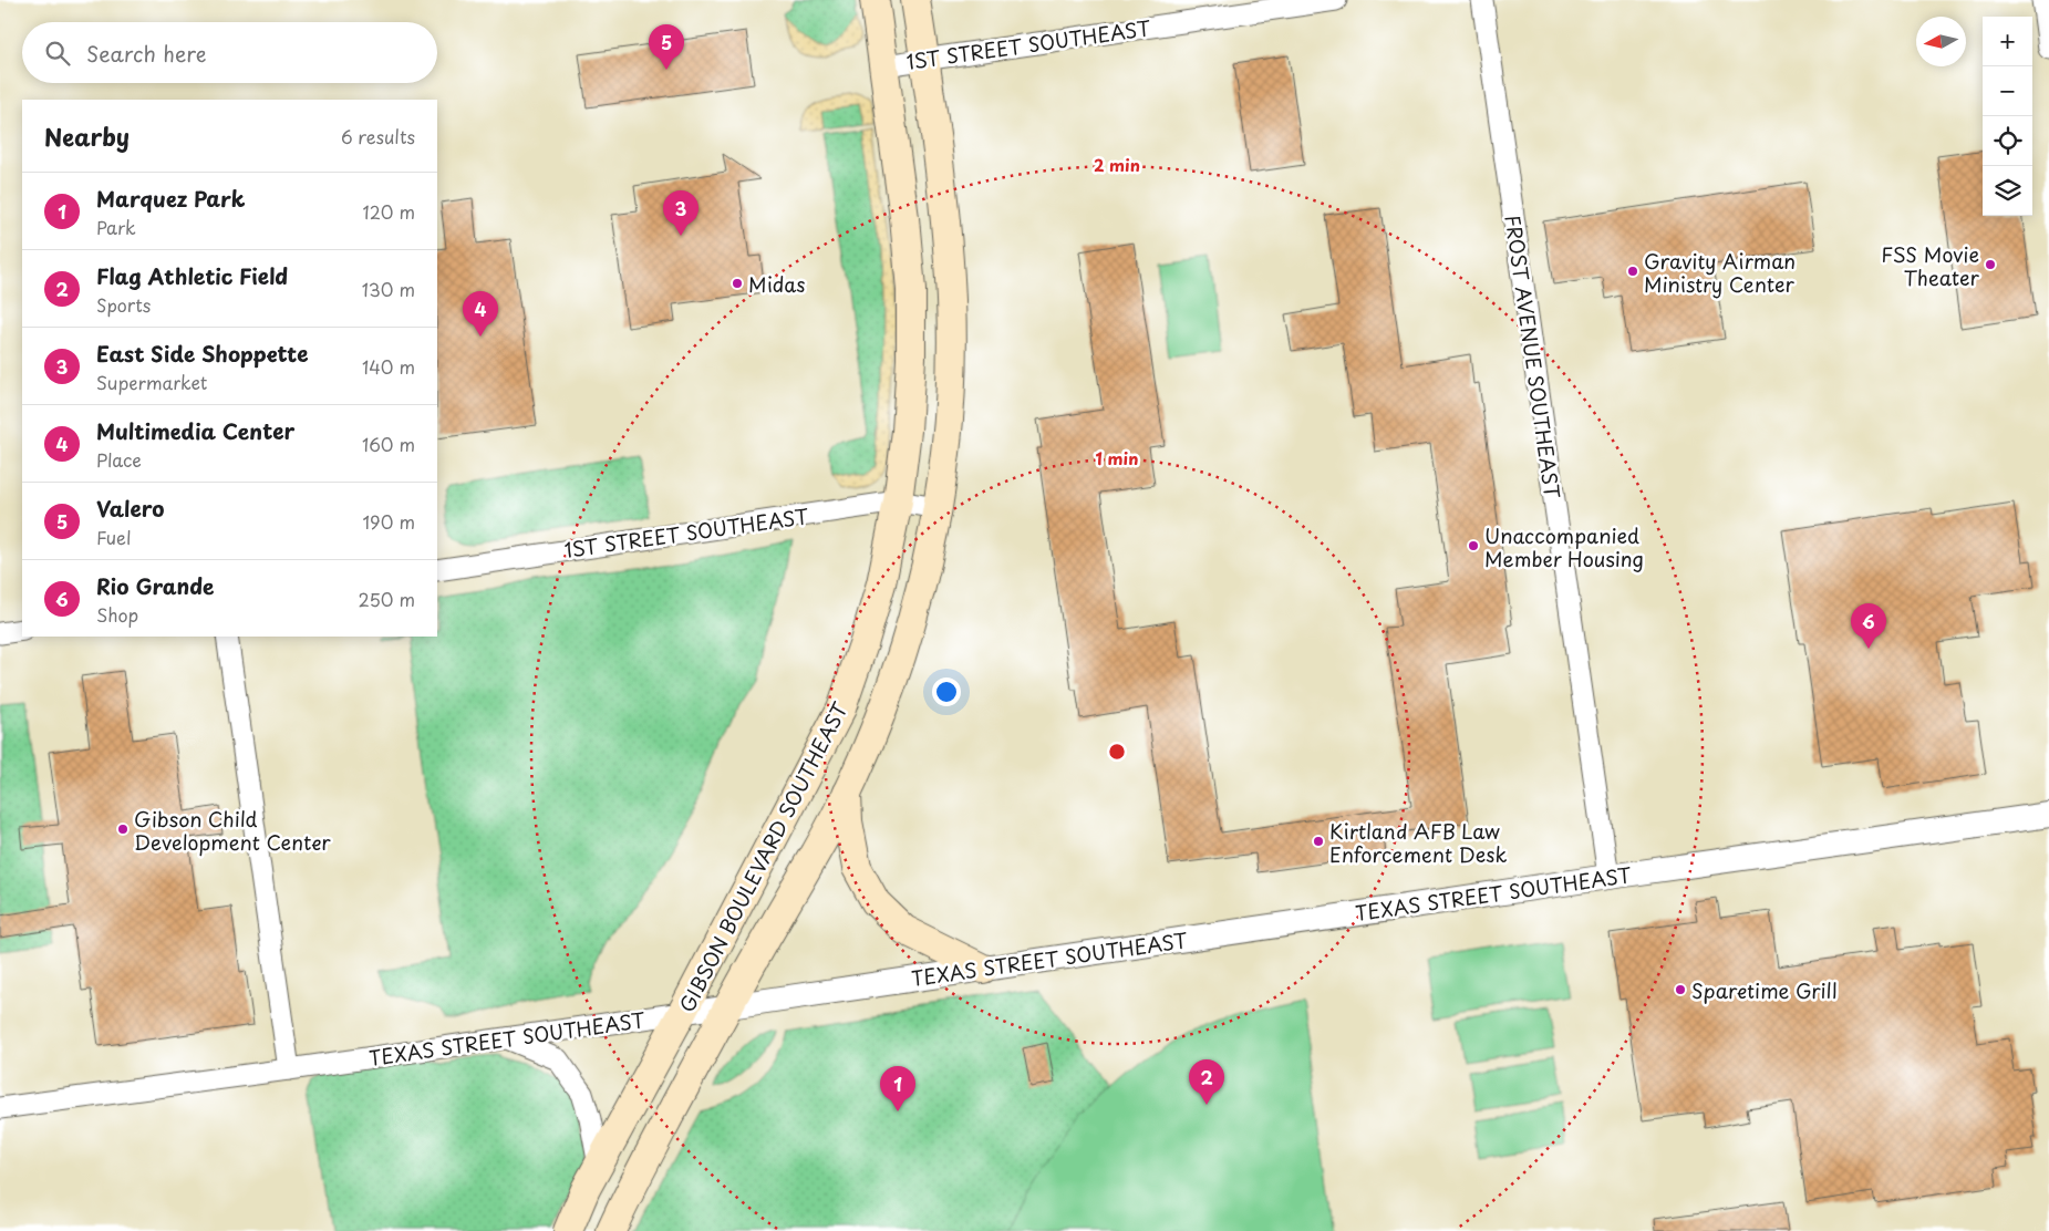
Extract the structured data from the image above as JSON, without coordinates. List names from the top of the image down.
{
  "streets": {
    "main road": ["GIBSON BOULEVARD SOUTHEAST"],
    "street": ["1ST STREET SOUTHEAST", "FROST AVENUE SOUTHEAST", "TEXAS STREET SOUTHEAST"]
  },
  "crossings": [
    ["1ST STREET SOUTHEAST", "GIBSON BOULEVARD SOUTHEAST"],
    ["FROST AVENUE SOUTHEAST", "TEXAS STREET SOUTHEAST"],
    ["GIBSON BOULEVARD SOUTHEAST", "TEXAS STREET SOUTHEAST"]
  ],
  "places": [
    "FSS Movie Theater",
    "Gravity Airman Ministry Center",
    "Midas",
    "Unaccompanied Member Housing",
    "Gibson Child Development Center",
    "Kirtland AFB Law Enforcement Desk",
    "Sparetime Grill"
  ],
  "north": "left",
  "page": {
    "map_buttons": ["+", "−"],
    "search": "Search here",
    "pins": [
      "5",
      "3",
      "4",
      "6",
      "2",
      "1"
    ],
    "heading": ["Nearby", "6 results"],
    "list": [
      {
        "mark": "1",
        "name": "Marquez Park",
        "note": "Park",
        "value": "120 m"
      },
      {
        "mark": "2",
        "name": "Flag Athletic Field",
        "note": "Sports",
        "value": "130 m"
      },
      {
        "mark": "3",
        "name": "East Side Shoppette",
        "note": "Supermarket",
        "value": "140 m"
      },
      {
        "mark": "4",
        "name": "Multimedia Center",
        "note": "Place",
        "value": "160 m"
      },
      {
        "mark": "5",
        "name": "Valero",
        "note": "Fuel",
        "value": "190 m"
      },
      {
        "mark": "6",
        "name": "Rio Grande",
        "note": "Shop",
        "value": "250 m"
      }
    ]
  },
  "rings": ["2 min", "1 min"]
}
